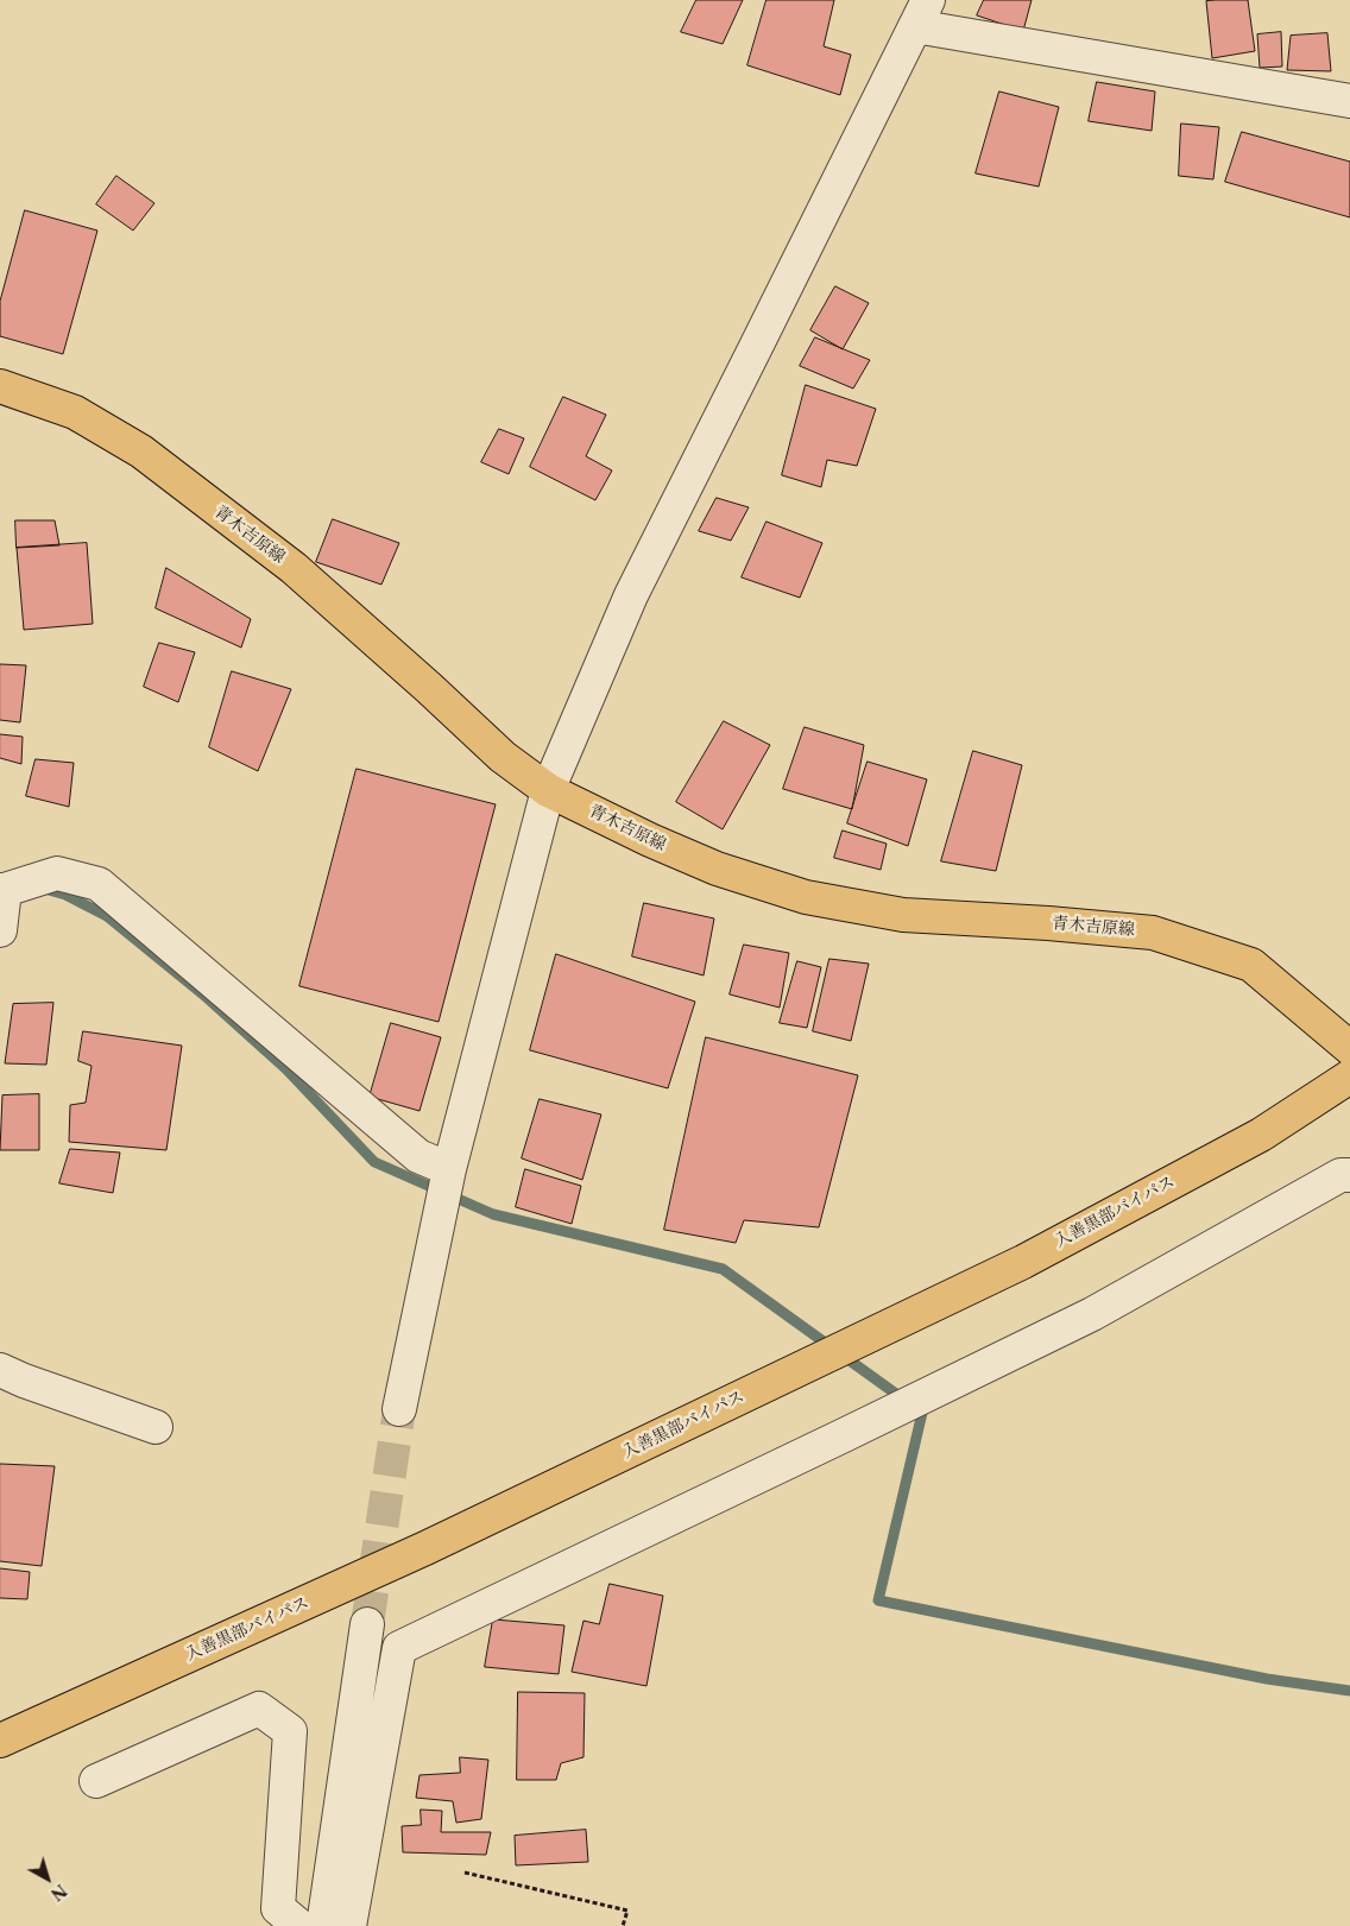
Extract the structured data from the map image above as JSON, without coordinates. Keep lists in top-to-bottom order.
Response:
{
  "streets": {
    "main road": ["青木吉原線", "入善黒部バイパス"]
  },
  "north": "bottom right"
}
